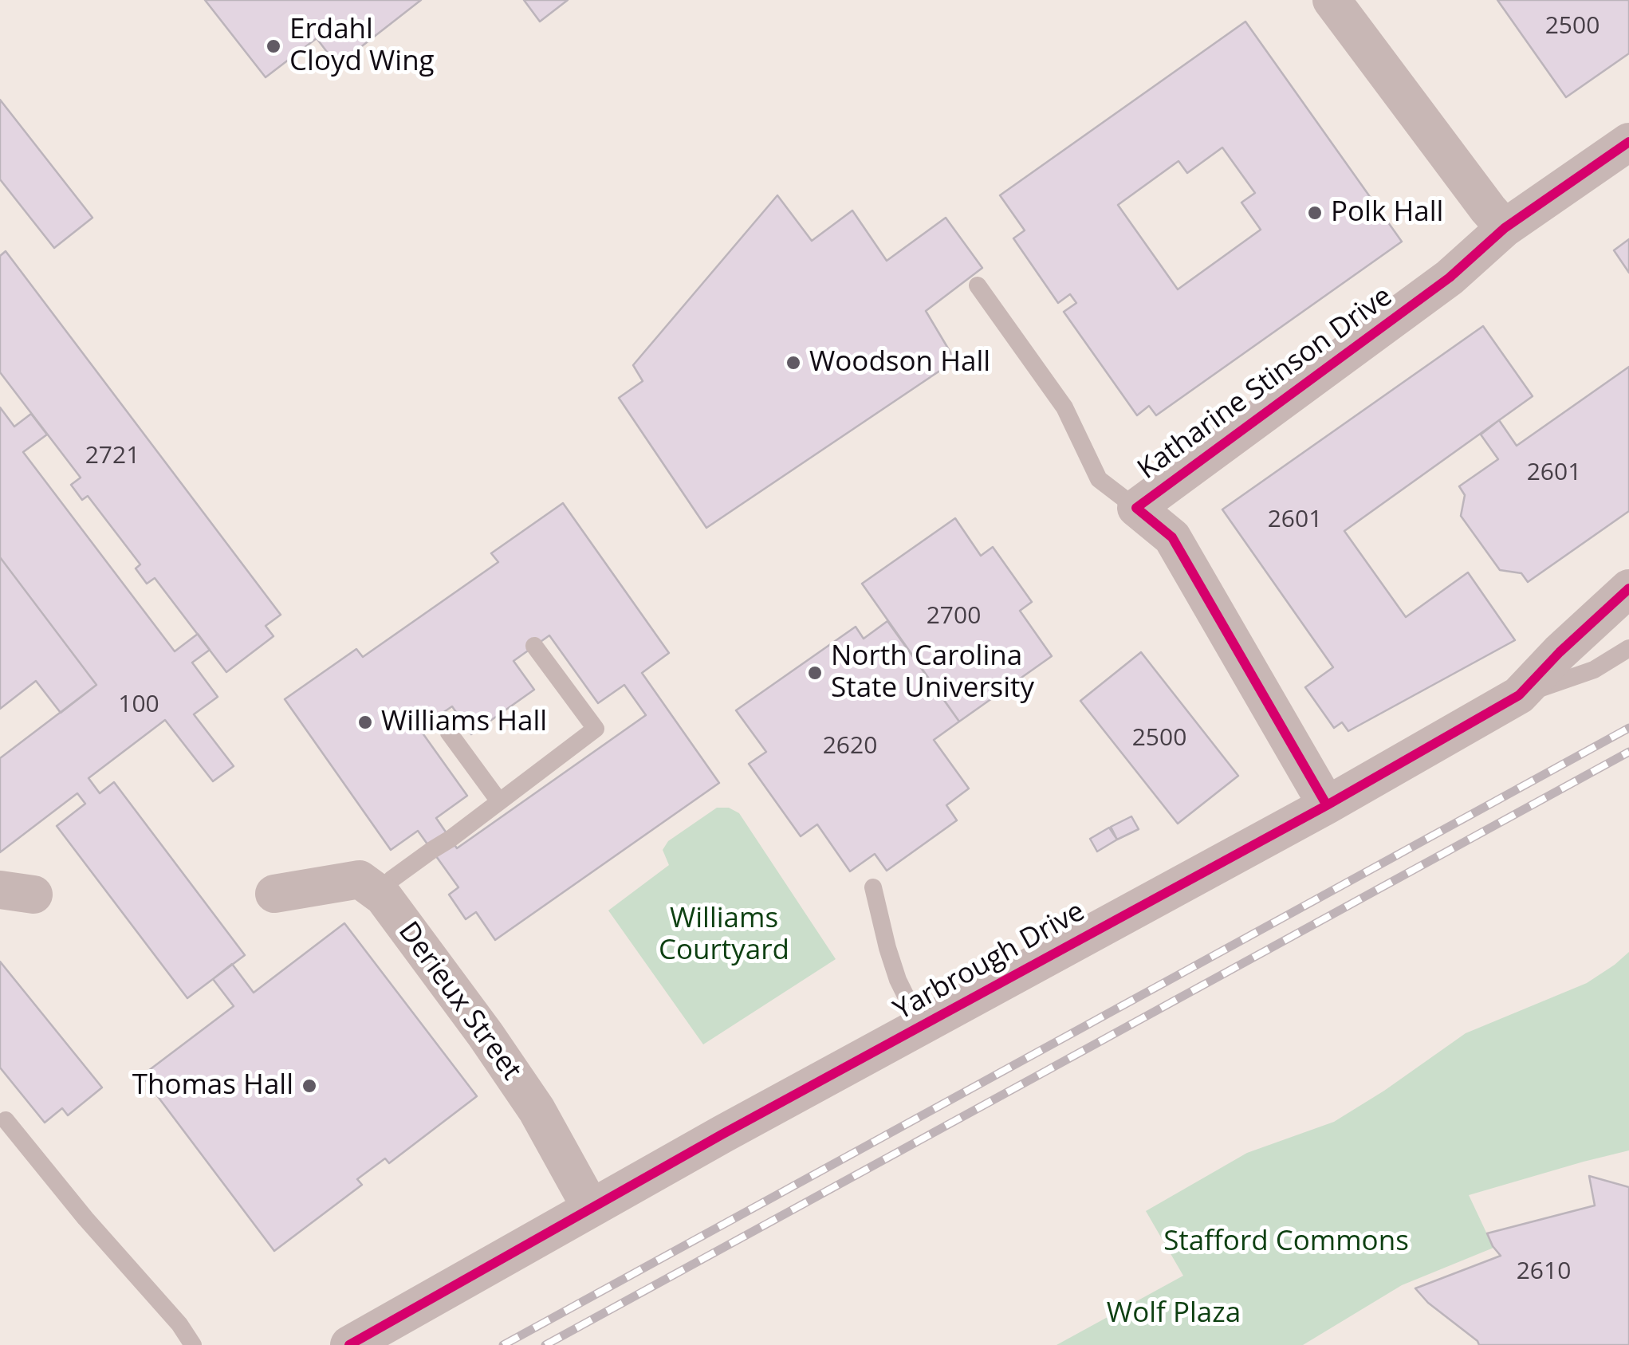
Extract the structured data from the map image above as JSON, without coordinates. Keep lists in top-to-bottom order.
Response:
{
  "streets": {
    "street": ["Katharine Stinson Drive", "Yarbrough Drive", "Derieux Street"]
  },
  "crossings": [
    ["Katharine Stinson Drive", "Yarbrough Drive"],
    ["Yarbrough Drive", "Derieux Street"]
  ],
  "parks": ["Williams Courtyard", "Stafford Commons", "Wolf Plaza"],
  "places": [
    "Erdahl Cloyd Wing",
    "Polk Hall",
    "Woodson Hall",
    "North Carolina State University",
    "Williams Hall",
    "Thomas Hall"
  ],
  "house_numbers": [
    "2500",
    "2721",
    "2601",
    "2601",
    "2700",
    "100",
    "2500",
    "2620",
    "2610"
  ]
}
